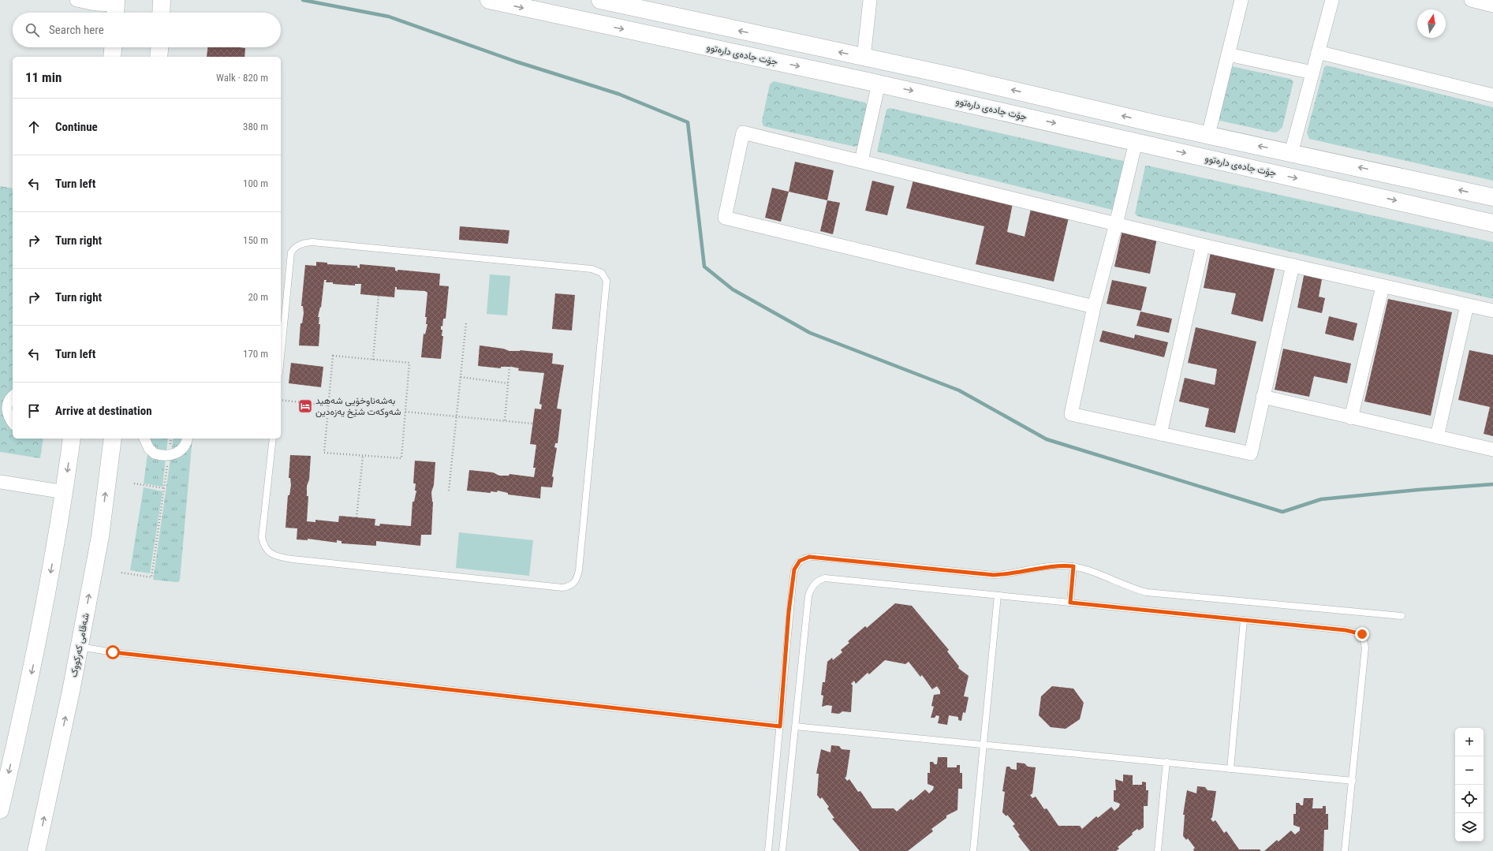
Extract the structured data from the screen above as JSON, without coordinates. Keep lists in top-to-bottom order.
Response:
{
  "streets": {
    "main road": ["جۆت جادەی دارەتوو", "شەقامی کەرکووک"]
  },
  "places": {
    "hotel": ["بەشەناوخۆیی شەهید شەوکەت شێخ یەزەدین"]
  },
  "north": "top",
  "page": {
    "search": "Search here",
    "heading": ["11 min", "Walk · 820 m"],
    "list": [
      ["Continue", "380 m"],
      ["Turn left", "100 m"],
      ["Turn right", "150 m"],
      ["Turn right", "20 m"],
      ["Turn left", "170 m"],
      "Arrive at destination"
    ],
    "map_buttons": ["+", "−"]
  }
}
